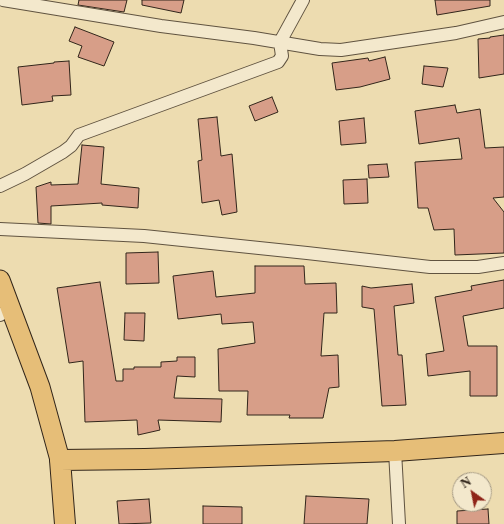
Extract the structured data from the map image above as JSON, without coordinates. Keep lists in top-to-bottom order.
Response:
{
  "north": "top left"
}
